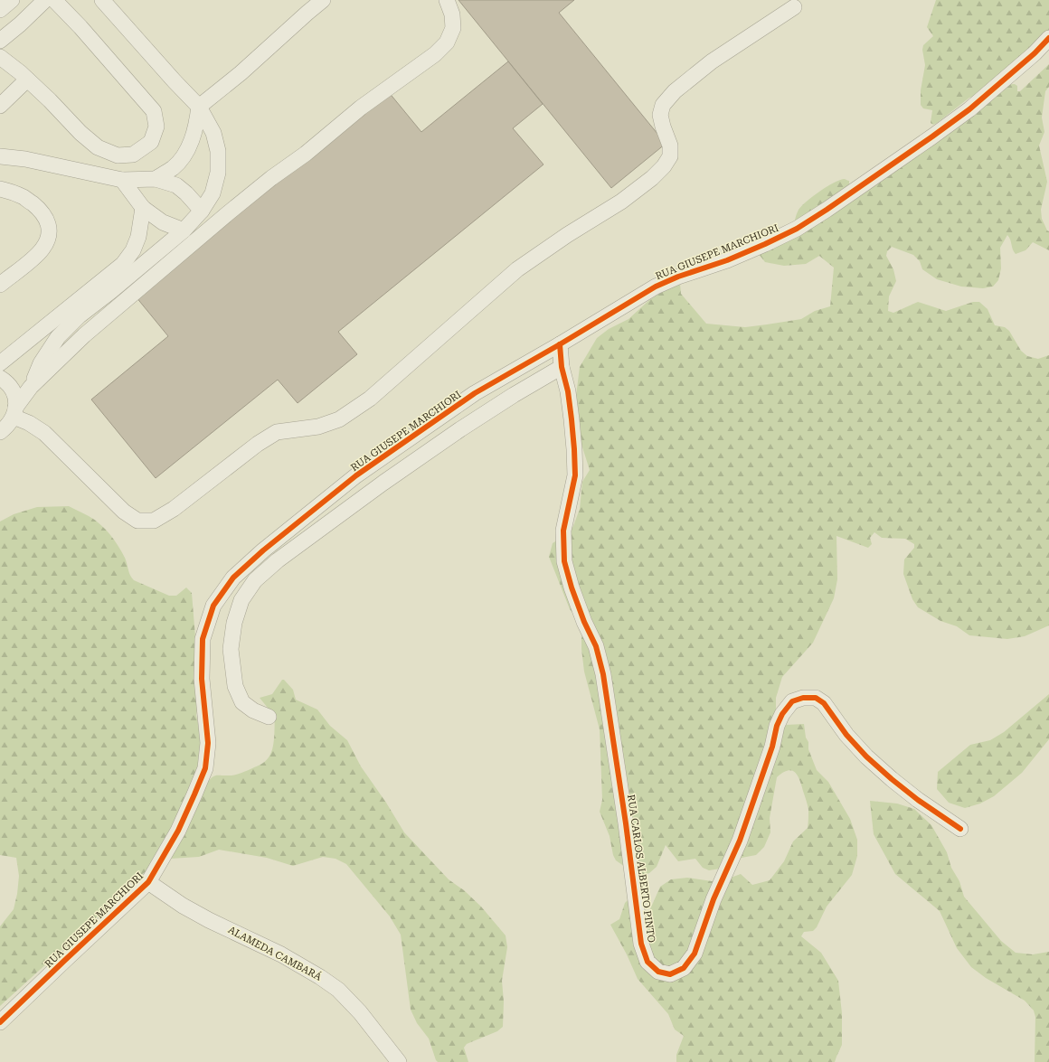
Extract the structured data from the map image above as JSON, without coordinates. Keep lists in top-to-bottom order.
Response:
{
  "streets": {
    "street": ["RUA GIUSEPE MARCHIORI", "RUA CARLOS ALBERTO PINTO", "ALAMEDA CAMBARÁ"]
  },
  "crossings": [
    ["RUA GIUSEPE MARCHIORI", "RUA CARLOS ALBERTO PINTO"],
    ["RUA GIUSEPE MARCHIORI", "ALAMEDA CAMBARÁ"]
  ]
}
